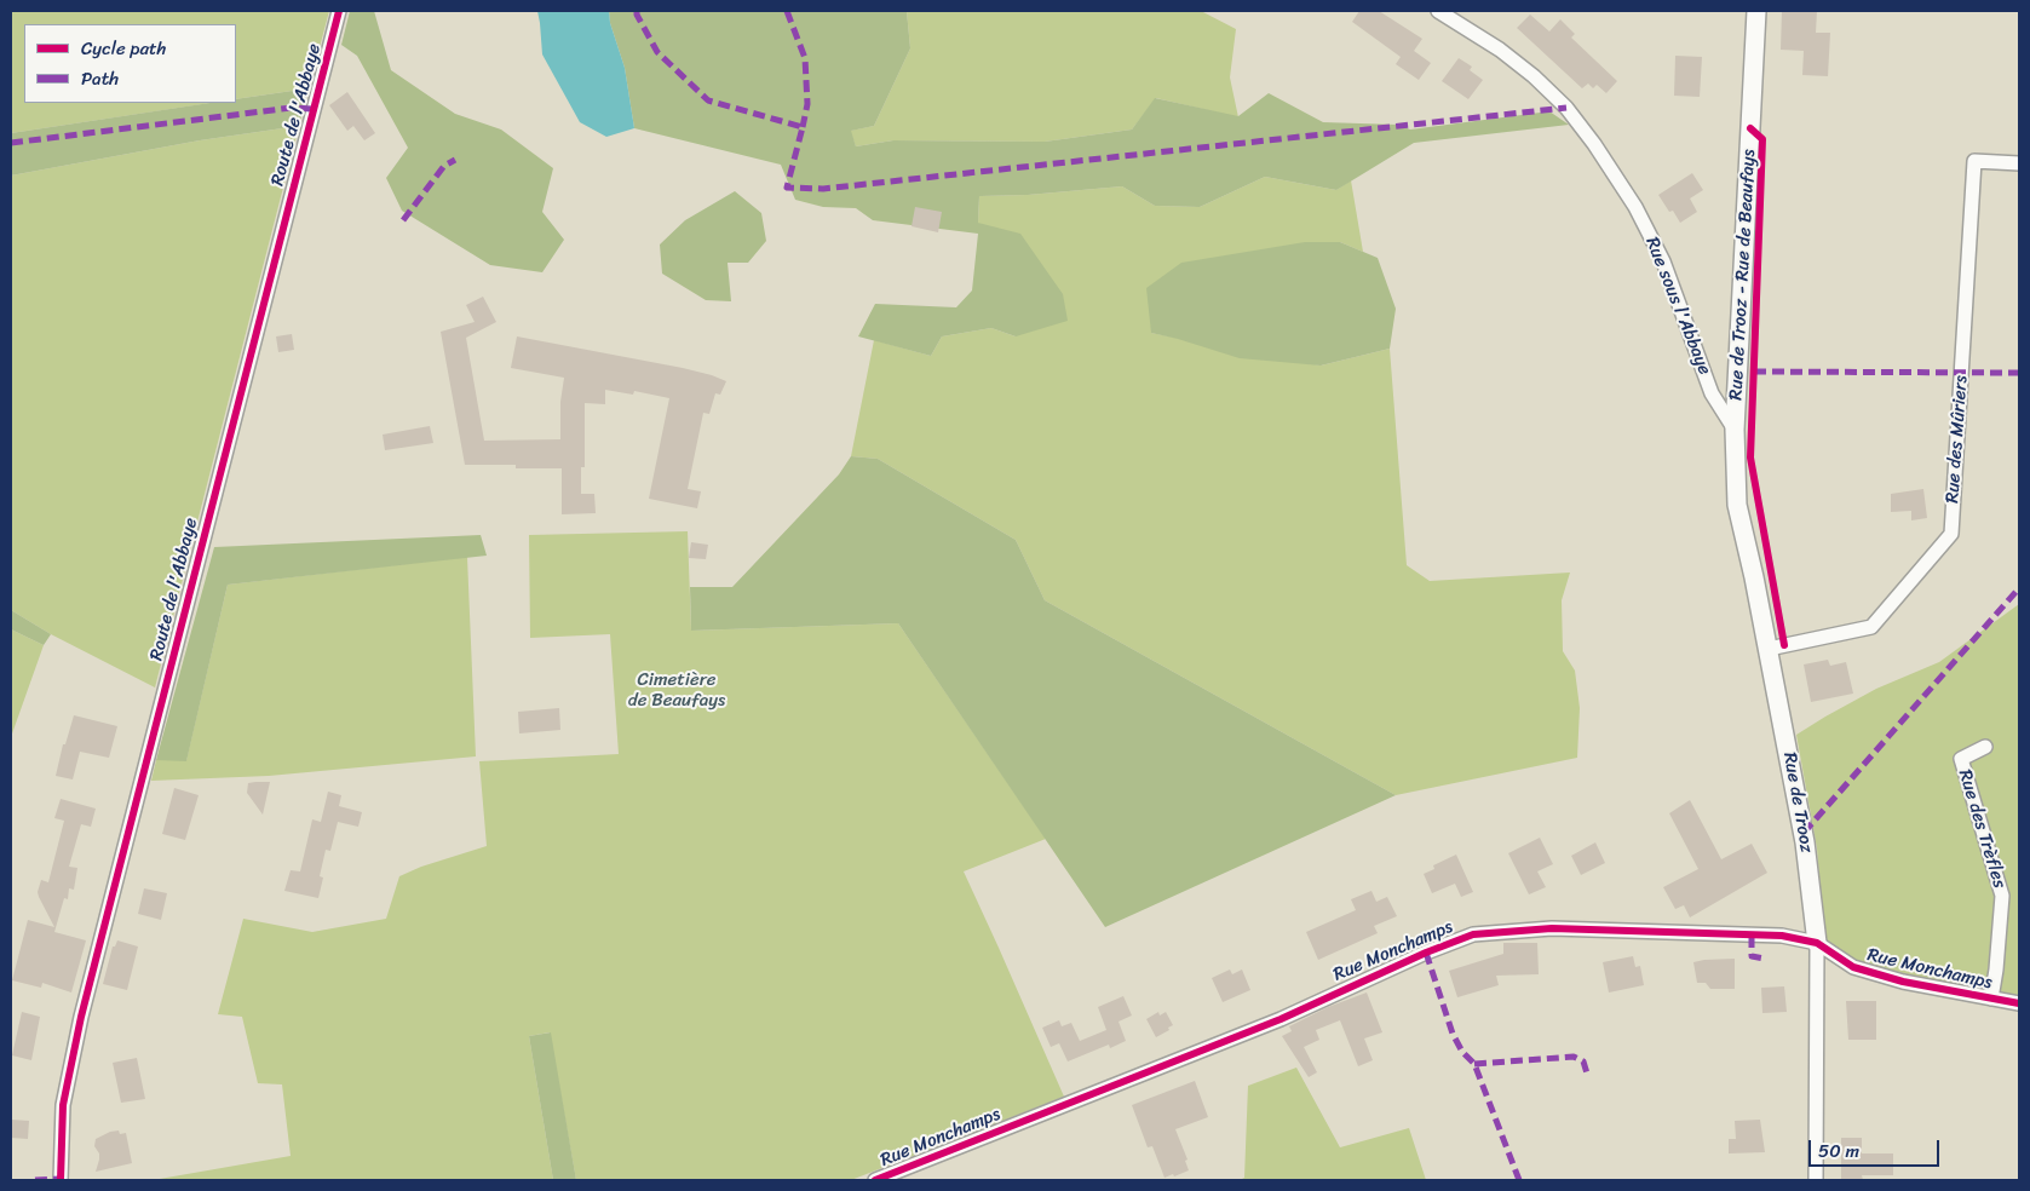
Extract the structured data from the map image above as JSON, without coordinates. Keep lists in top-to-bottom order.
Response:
{
  "streets": {
    "street": [
      "Route de l'Abbaye",
      "Rue de Trooz - Rue de Beaufays",
      "Rue sous l'Abbaye",
      "Rue des Mûriers",
      "Rue de Trooz",
      "Rue des Trèfles",
      "Rue Monchamps"
    ]
  },
  "crossings": [
    ["Rue de Trooz - Rue de Beaufays", "Rue sous l'Abbaye"],
    ["Rue de Trooz - Rue de Beaufays", "Rue de Trooz"],
    ["Rue sous l'Abbaye", "Rue de Trooz"],
    ["Rue des Mûriers", "Rue de Trooz"],
    ["Rue de Trooz", "Rue Monchamps"],
    ["Rue des Trèfles", "Rue Monchamps"]
  ],
  "parks": ["Cimetière de Beaufays"],
  "legend": ["Cycle path", "Path"],
  "scale_bar": "50 m"
}
